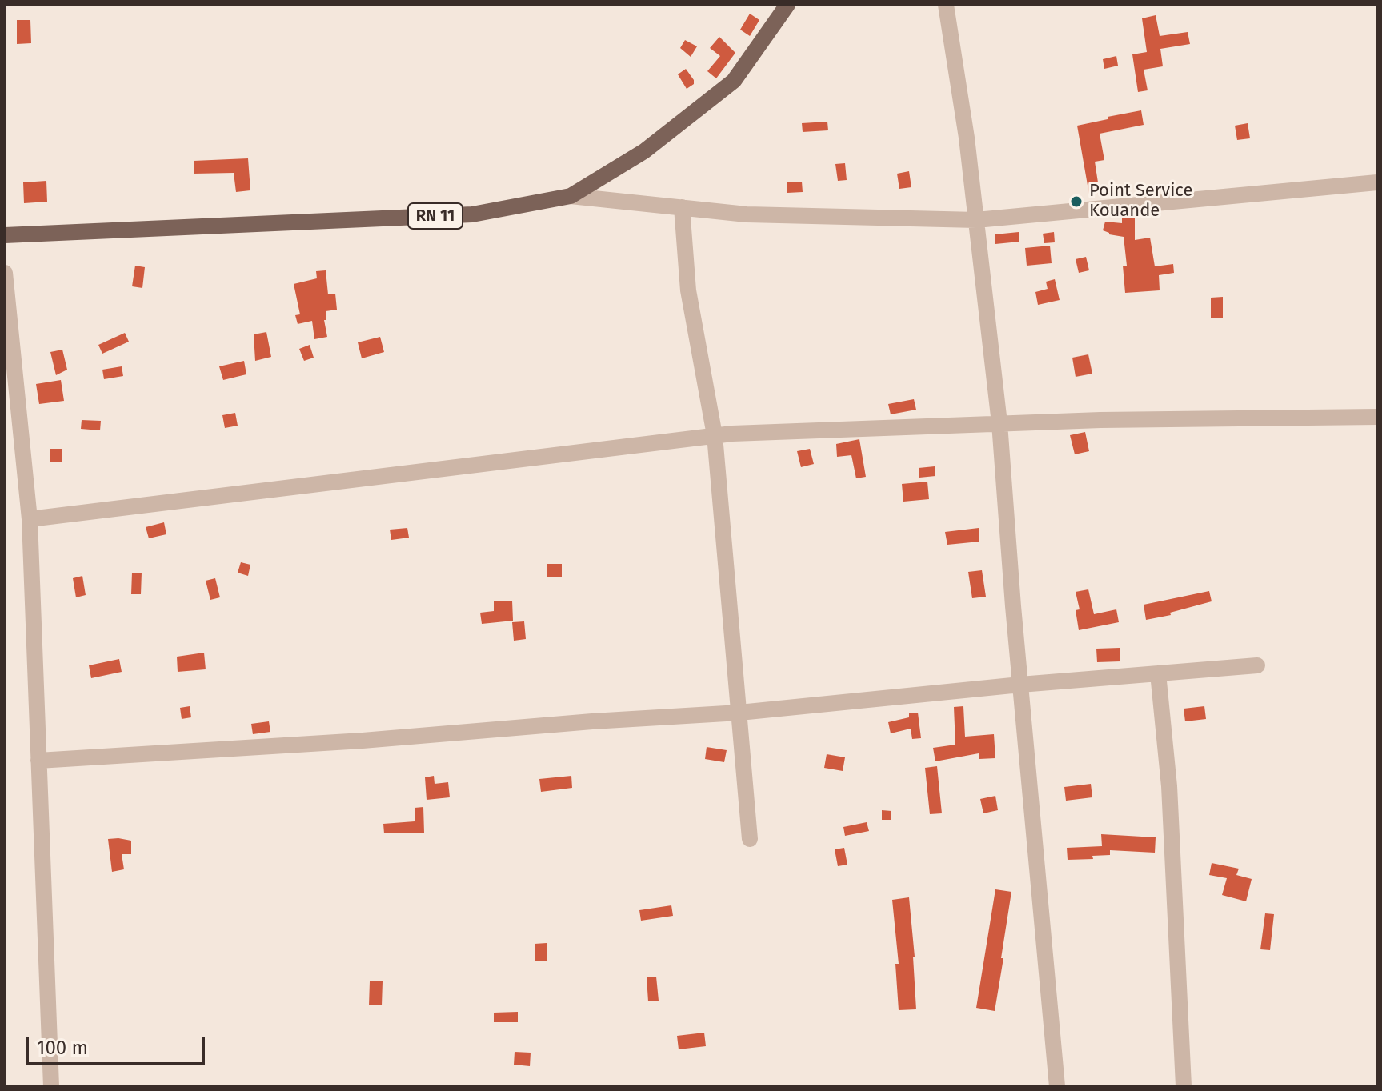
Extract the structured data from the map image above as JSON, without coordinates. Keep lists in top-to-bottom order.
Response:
{
  "streets": {
    "main road": ["RN 11"]
  },
  "places": ["Point Service Kouande"],
  "scale_bar": "100 m"
}
